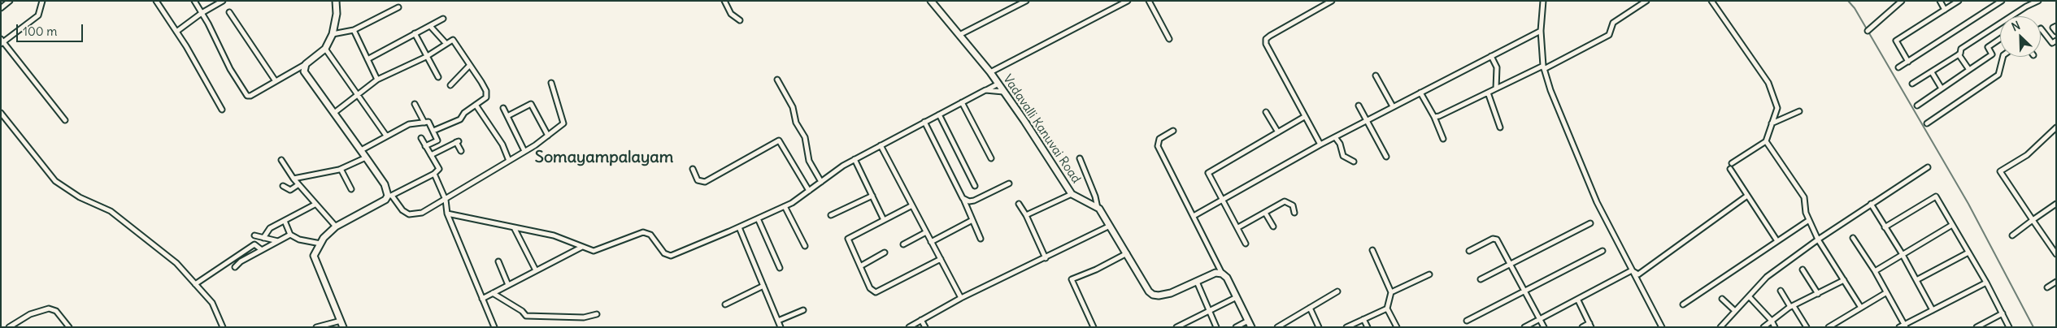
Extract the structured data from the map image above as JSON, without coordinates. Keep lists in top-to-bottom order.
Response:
{
  "streets": {
    "street": ["Vadavalli Kanuvai Road"]
  },
  "districts": ["Somayampalayam"],
  "scale_bar": "100 m",
  "north": "top left"
}
